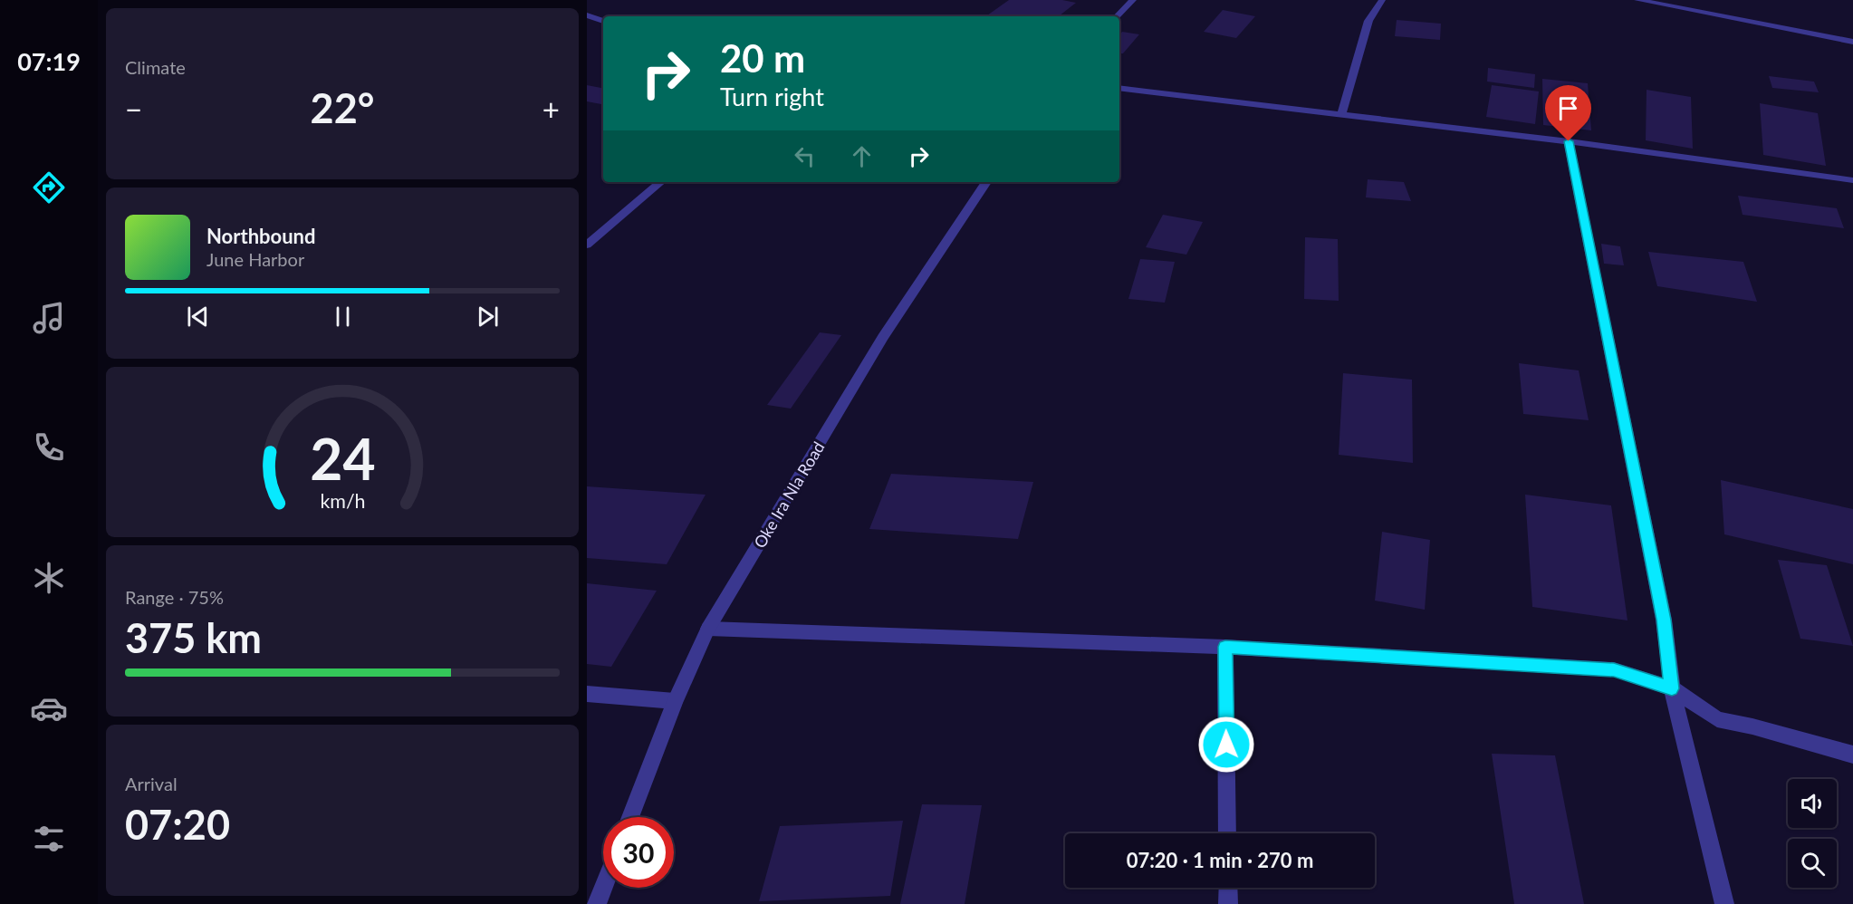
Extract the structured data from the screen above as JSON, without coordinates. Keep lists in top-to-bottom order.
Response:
{
  "streets": {
    "street": ["Oke Ira Nla Road"]
  },
  "page": {
    "tabs": "07:19",
    "tile": [
      "Climate",
      ["Range · 75%", "375 km"],
      ["Arrival", "07:20"]
    ],
    "turn": ["20 m", "Turn right"],
    "heat": ["−", "22°", "+"],
    "song": ["Northbound", "June Harbor"],
    "limit": "30",
    "trip": "07:20 · 1 min · 270 m",
    "gauge": ["24", "km/h"]
  }
}
